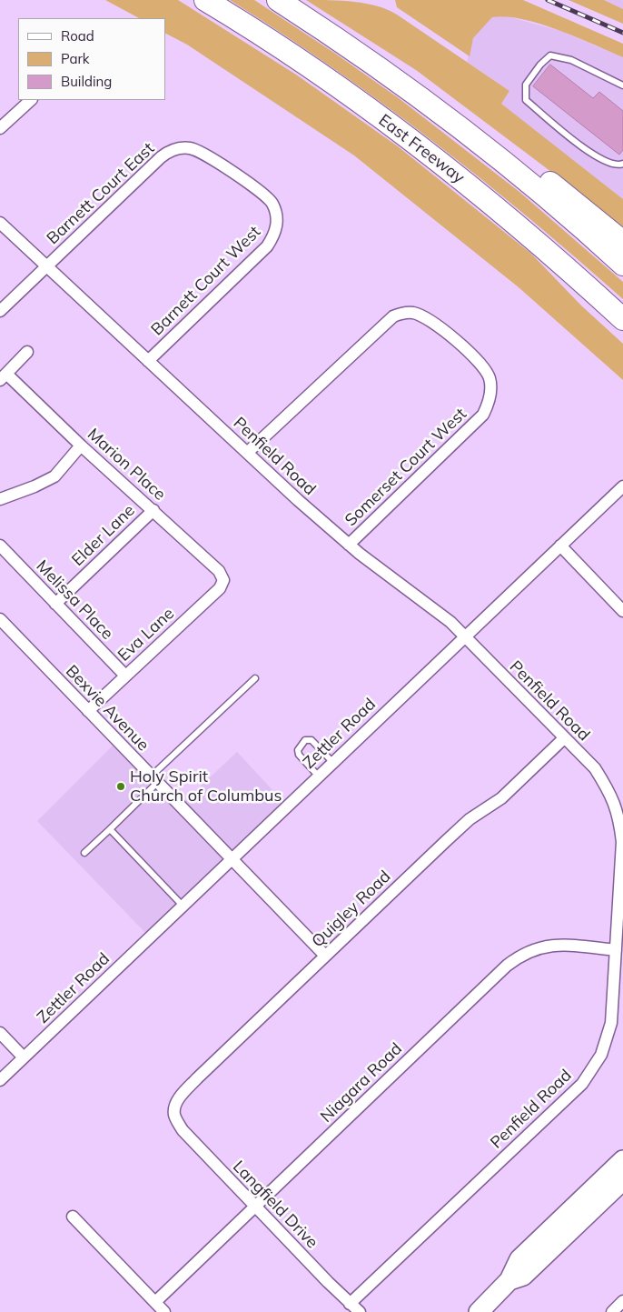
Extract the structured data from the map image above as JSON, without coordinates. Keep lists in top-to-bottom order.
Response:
{
  "streets": {
    "highway": ["East Freeway"],
    "street": [
      "Barnett Court East",
      "Barnett Court West",
      "Penfield Road",
      "Marion Place",
      "Somerset Court West",
      "Elder Lane",
      "Melissa Place",
      "Eva Lane",
      "Bexvie Avenue",
      "Zettler Road",
      "Quigley Road",
      "Niagara Road",
      "Langfield Drive"
    ]
  },
  "crossings": [
    ["Barnett Court East", "Barnett Court West"],
    ["Barnett Court East", "Penfield Road"],
    ["Barnett Court West", "Penfield Road"],
    ["Penfield Road", "Somerset Court West"],
    ["Penfield Road", "Zettler Road"],
    ["Penfield Road", "Quigley Road"],
    ["Penfield Road", "Niagara Road"],
    ["Penfield Road", "Langfield Drive"],
    ["Marion Place", "Elder Lane"],
    ["Marion Place", "Eva Lane"],
    ["Elder Lane", "Melissa Place"],
    ["Melissa Place", "Eva Lane"],
    ["Eva Lane", "Bexvie Avenue"],
    ["Bexvie Avenue", "Zettler Road"],
    ["Bexvie Avenue", "Quigley Road"],
    ["Quigley Road", "Langfield Drive"],
    ["Niagara Road", "Langfield Drive"]
  ],
  "places": ["Holy Spirit Church of Columbus"],
  "legend": ["Road", "Park", "Building"]
}
